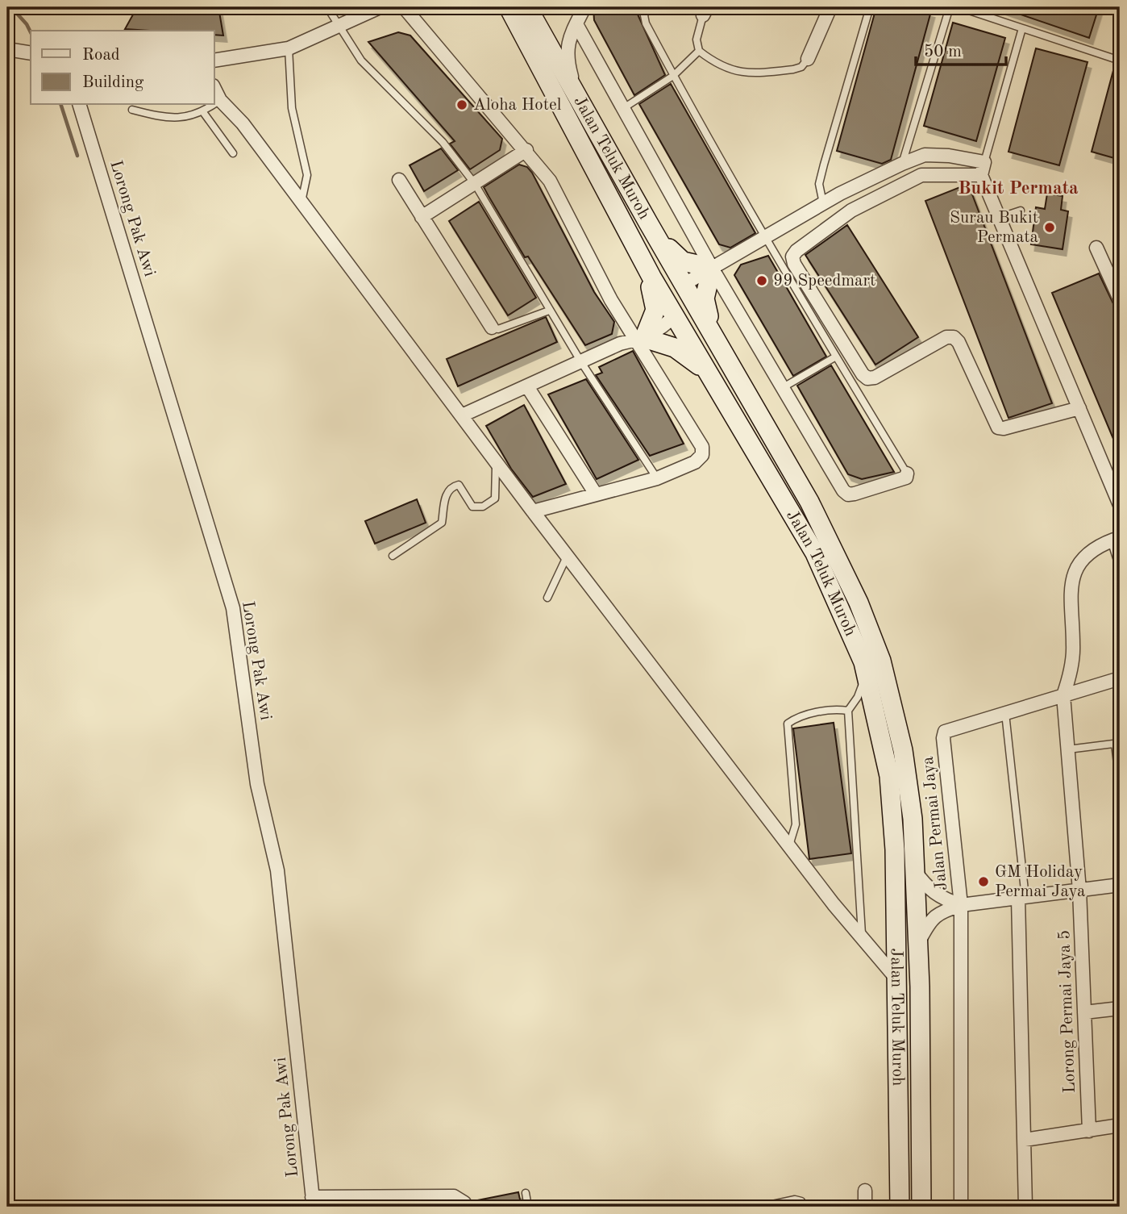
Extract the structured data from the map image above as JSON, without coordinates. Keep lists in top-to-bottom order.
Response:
{
  "streets": {
    "main road": ["Jalan Teluk Muroh"],
    "street": ["Lorong Pak Awi", "Jalan Permai Jaya", "Lorong Permai Jaya 5"]
  },
  "districts": ["Bukit Permata"],
  "places": [
    "Aloha Hotel",
    "Surau Bukit Permata",
    "99 Speedmart",
    "GM Holiday Permai Jaya"
  ],
  "legend": ["Road", "Building"],
  "scale_bar": "50 m"
}
